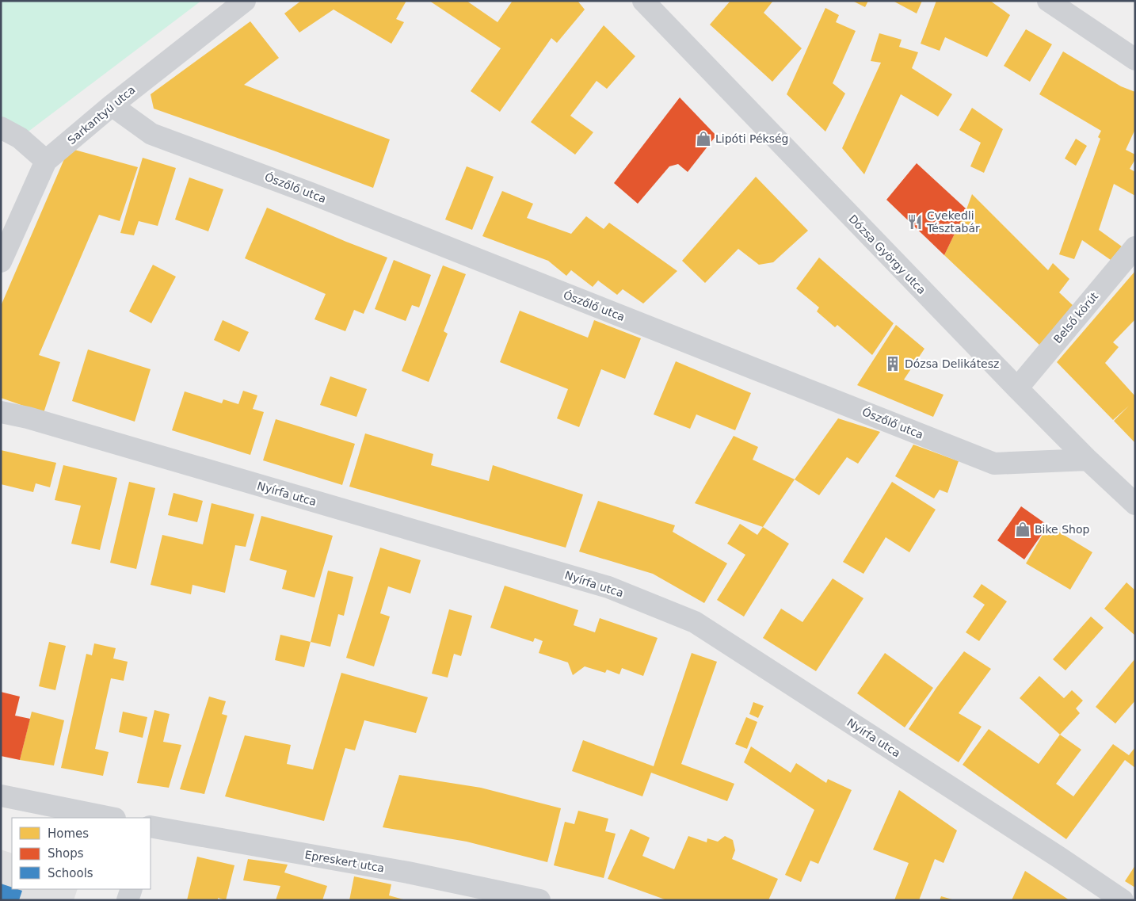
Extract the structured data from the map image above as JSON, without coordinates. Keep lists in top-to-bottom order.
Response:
{
  "streets": {
    "street": [
      "Sarkantyú utca",
      "Ószőlő utca",
      "Dózsa György utca",
      "Belső körút",
      "Nyírfa utca",
      "Epreskert utca"
    ]
  },
  "crossings": [
    ["Sarkantyú utca", "Ószőlő utca"],
    ["Ószőlő utca", "Dózsa György utca"],
    ["Dózsa György utca", "Belső körút"]
  ],
  "places": {
    "shop": ["Lipóti Pékség", "Bike Shop"],
    "restaurant": ["Cvekedli Tésztabár"],
    "building": ["Dózsa Delikátesz"]
  },
  "legend": ["Homes", "Shops", "Schools"]
}
